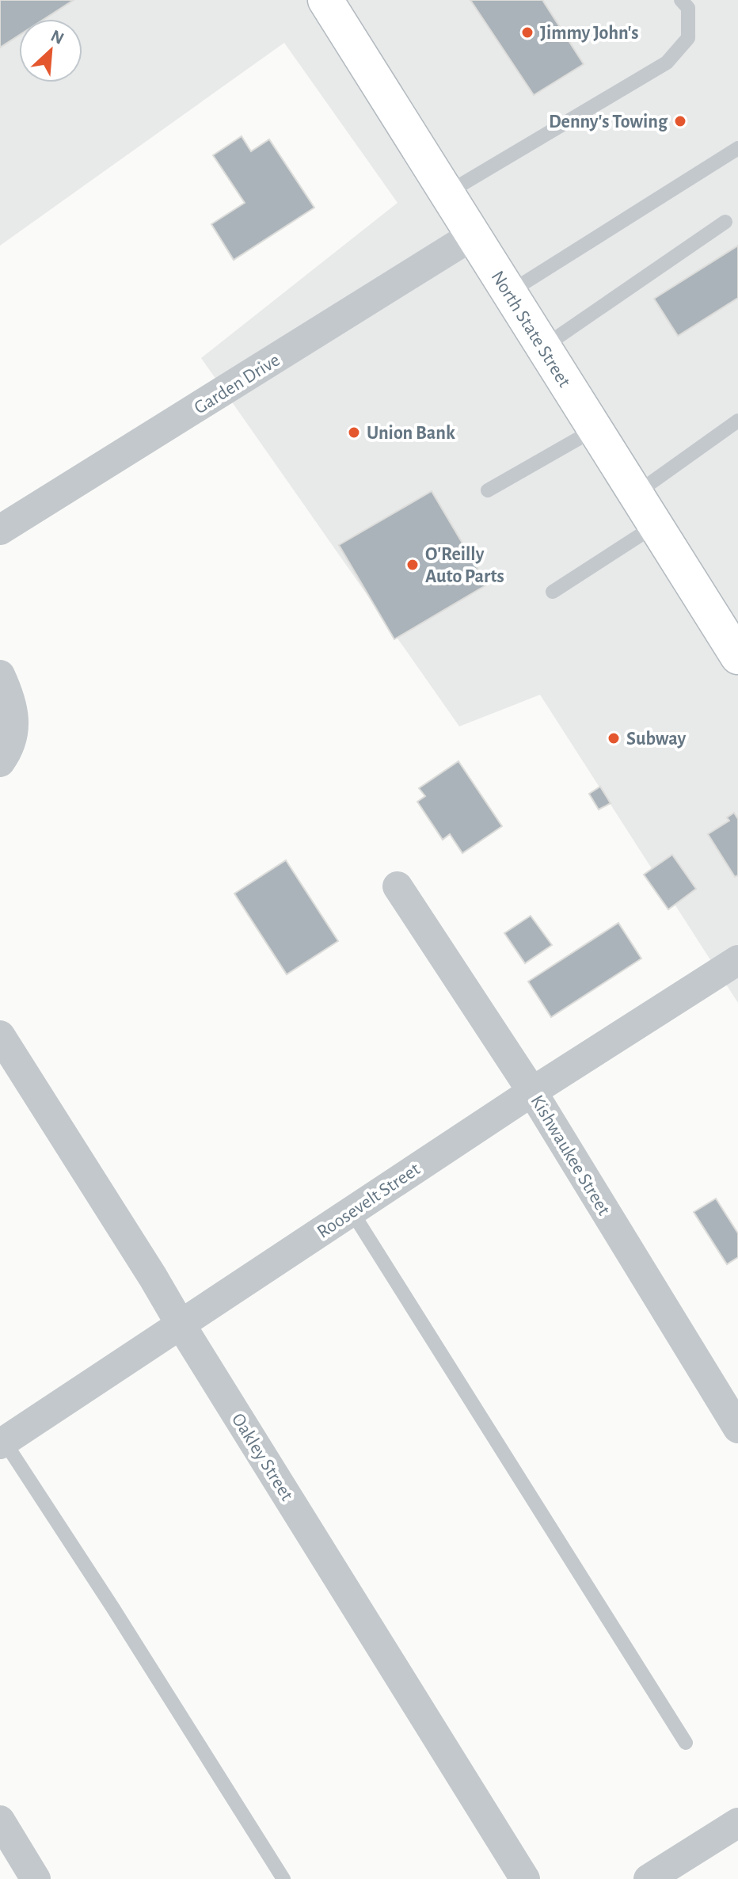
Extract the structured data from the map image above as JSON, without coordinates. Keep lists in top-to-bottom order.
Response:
{
  "streets": {
    "main road": ["North State Street"],
    "street": [
      "Garden Drive",
      "Kishwaukee Street",
      "Roosevelt Street",
      "Oakley Street"
    ]
  },
  "crossings": [
    ["North State Street", "Garden Drive"],
    ["Kishwaukee Street", "Roosevelt Street"],
    ["Roosevelt Street", "Oakley Street"]
  ],
  "places": [
    "Jimmy John's",
    "Denny's Towing",
    "Union Bank",
    "O'Reilly Auto Parts",
    "Subway"
  ],
  "north": "top right"
}
